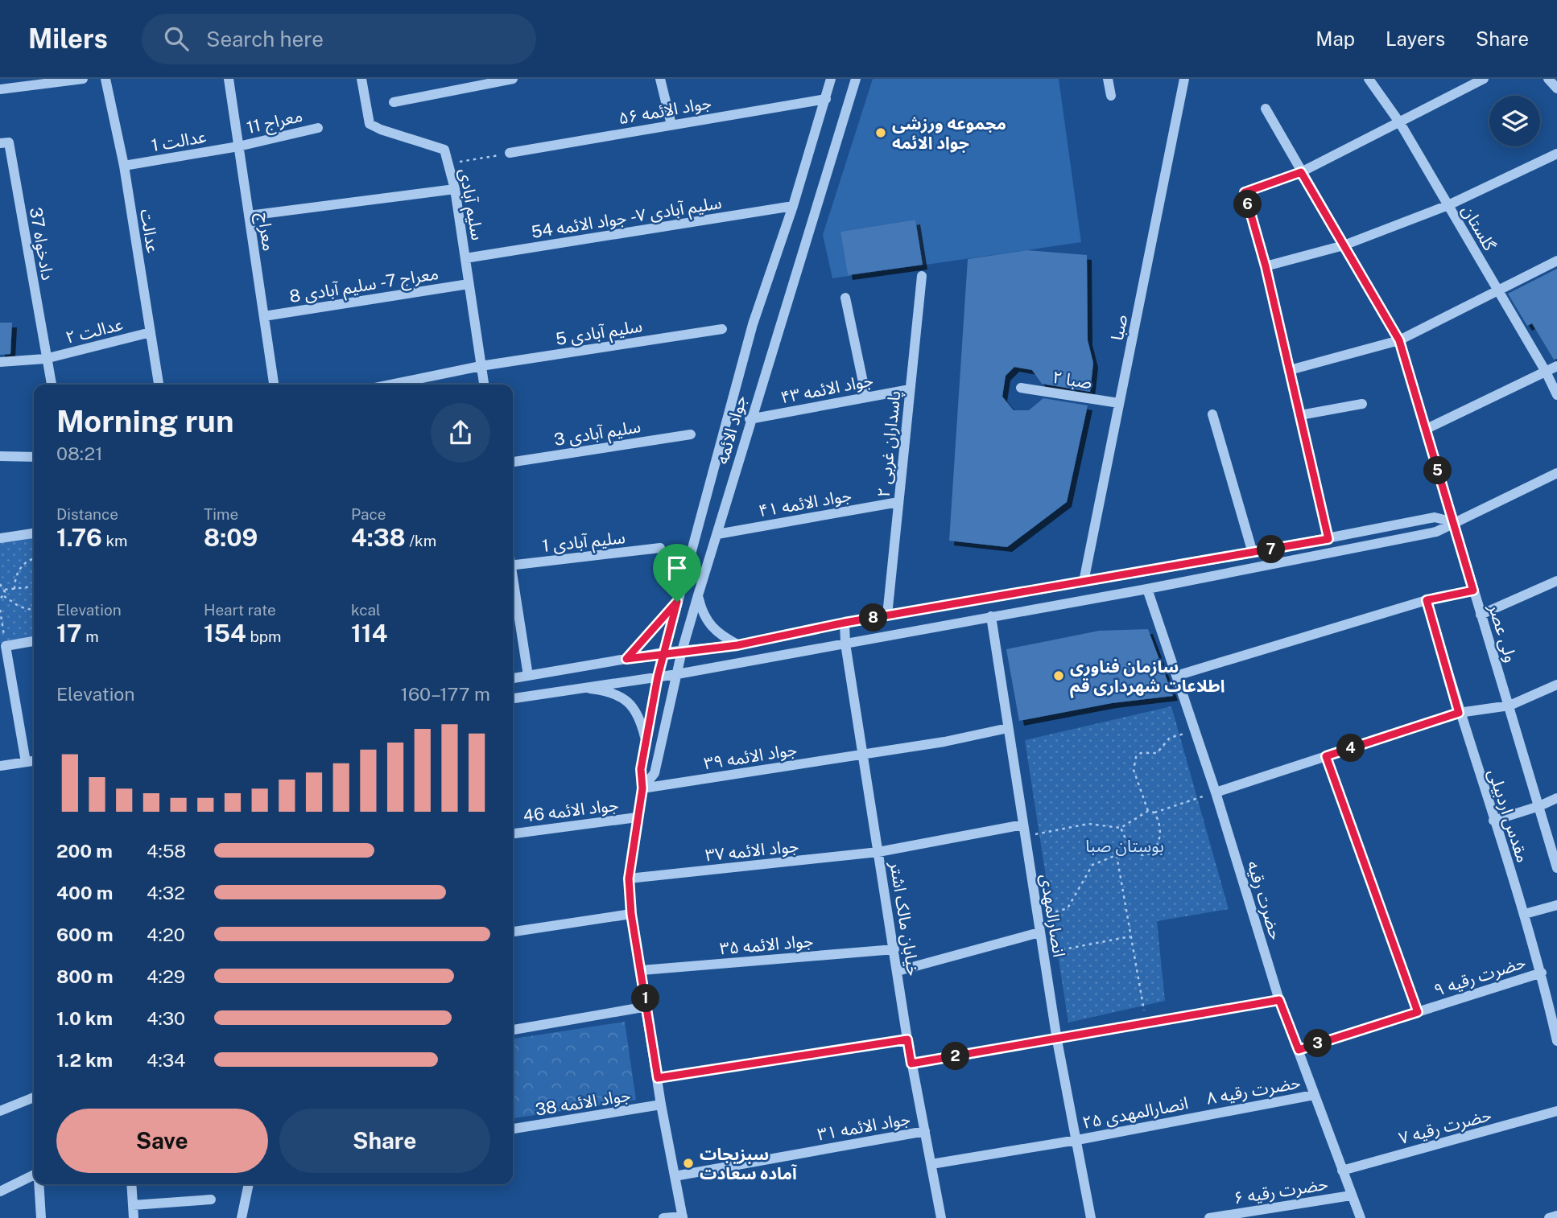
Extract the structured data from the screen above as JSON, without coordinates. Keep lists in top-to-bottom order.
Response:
{
  "streets": {
    "street": [
      "جواد الائمه ۵۶",
      "معراج 11",
      "عدالت 1",
      "سلیم آبادی",
      "سلیم آبادی ۷ - جواد الائمه 54",
      "گلستان",
      "عدالت",
      "معراج",
      "دادخواه 37",
      "معراج 7 - سلیم آبادی 8",
      "صبا",
      "عدالت ۲",
      "سلیم آبادی 5",
      "صبا ۲",
      "جواد الائمه ۴۳",
      "جواد الائمه",
      "سلیم آبادی 3",
      "پاسداران غربی ۲",
      "جواد الائمه ۴۱",
      "سلیم آبادی 1",
      "ولی عصر",
      "جواد الائمه ۳۹",
      "جواد الائمه 46",
      "مقدس اردبیلی",
      "جواد الائمه ۳۷",
      "حضرت رقیه",
      "انصارالمهدی",
      "خیابان مالک اشتر",
      "جواد الائمه ۳۵",
      "حضرت رقیه ۹",
      "حضرت رقیه ۸",
      "جواد الائمه 38",
      "انصارالمهدی ۲۵",
      "جواد الائمه ۳۱",
      "حضرت رقیه ۷",
      "حضرت رقیه ۶"
    ]
  },
  "crossings": [
    ["جواد الائمه ۵۶", "جواد الائمه"],
    ["معراج 11", "عدالت 1"],
    ["معراج 11", "معراج"],
    ["عدالت 1", "عدالت"],
    ["عدالت 1", "معراج"],
    ["سلیم آبادی", "سلیم آبادی ۷ - جواد الائمه 54"],
    ["سلیم آبادی", "معراج 7 - سلیم آبادی 8"],
    ["سلیم آبادی", "سلیم آبادی 5"],
    ["سلیم آبادی ۷ - جواد الائمه 54", "جواد الائمه"],
    ["عدالت", "عدالت ۲"],
    ["معراج", "معراج 7 - سلیم آبادی 8"],
    ["دادخواه 37", "عدالت ۲"],
    ["صبا", "صبا ۲"],
    ["جواد الائمه ۴۳", "جواد الائمه"],
    ["جواد الائمه ۴۳", "پاسداران غربی ۲"],
    ["جواد الائمه", "جواد الائمه ۴۱"],
    ["جواد الائمه", "جواد الائمه ۳۹"],
    ["جواد الائمه", "جواد الائمه 46"],
    ["جواد الائمه", "جواد الائمه ۳۷"],
    ["جواد الائمه", "جواد الائمه ۳۵"],
    ["جواد الائمه", "جواد الائمه 38"],
    ["جواد الائمه", "جواد الائمه ۳۱"],
    ["پاسداران غربی ۲", "جواد الائمه ۴۱"],
    ["جواد الائمه ۳۹", "انصارالمهدی"],
    ["جواد الائمه ۳۹", "خیابان مالک اشتر"],
    ["مقدس اردبیلی", "حضرت رقیه ۹"],
    ["جواد الائمه ۳۷", "انصارالمهدی"],
    ["جواد الائمه ۳۷", "خیابان مالک اشتر"],
    ["حضرت رقیه", "حضرت رقیه ۹"],
    ["حضرت رقیه", "حضرت رقیه ۸"],
    ["حضرت رقیه", "حضرت رقیه ۷"],
    ["حضرت رقیه", "حضرت رقیه ۶"],
    ["انصارالمهدی", "انصارالمهدی ۲۵"],
    ["خیابان مالک اشتر", "جواد الائمه ۳۵"],
    ["خیابان مالک اشتر", "انصارالمهدی ۲۵"],
    ["خیابان مالک اشتر", "جواد الائمه ۳۱"],
    ["حضرت رقیه ۸", "انصارالمهدی ۲۵"]
  ],
  "parks": ["بوستان صبا"],
  "places": ["مجموعه ورزشی جواد الائمه", "سازمان فناوری اطلاعات شهرداری قم", "سبزیجات آماده سعادت"],
  "page": {
    "header": "Milers",
    "search": "Search here",
    "nav": ["Map", "Layers", "Share"],
    "pins": [
      "6",
      "5",
      "7",
      "8",
      "4",
      "1",
      "3",
      "2"
    ],
    "heading": ["Morning run", "08:21"],
    "stats": [
      ["Distance", "1.76 km"],
      ["Time", "8:09"],
      ["Pace", "4:38 /km"],
      ["Elevation", "17 m"],
      ["Heart rate", "154 bpm"],
      ["kcal", "114"]
    ],
    "chart": ["Elevation", "160–177 m"],
    "list": [
      {
        "name": "200 m",
        "note": "4:58"
      },
      {
        "name": "400 m",
        "note": "4:32"
      },
      {
        "name": "600 m",
        "note": "4:20"
      },
      {
        "name": "800 m",
        "note": "4:29"
      },
      {
        "name": "1.0 km",
        "note": "4:30"
      },
      {
        "name": "1.2 km",
        "note": "4:34"
      }
    ],
    "buttons": ["Save", "Share"]
  }
}
